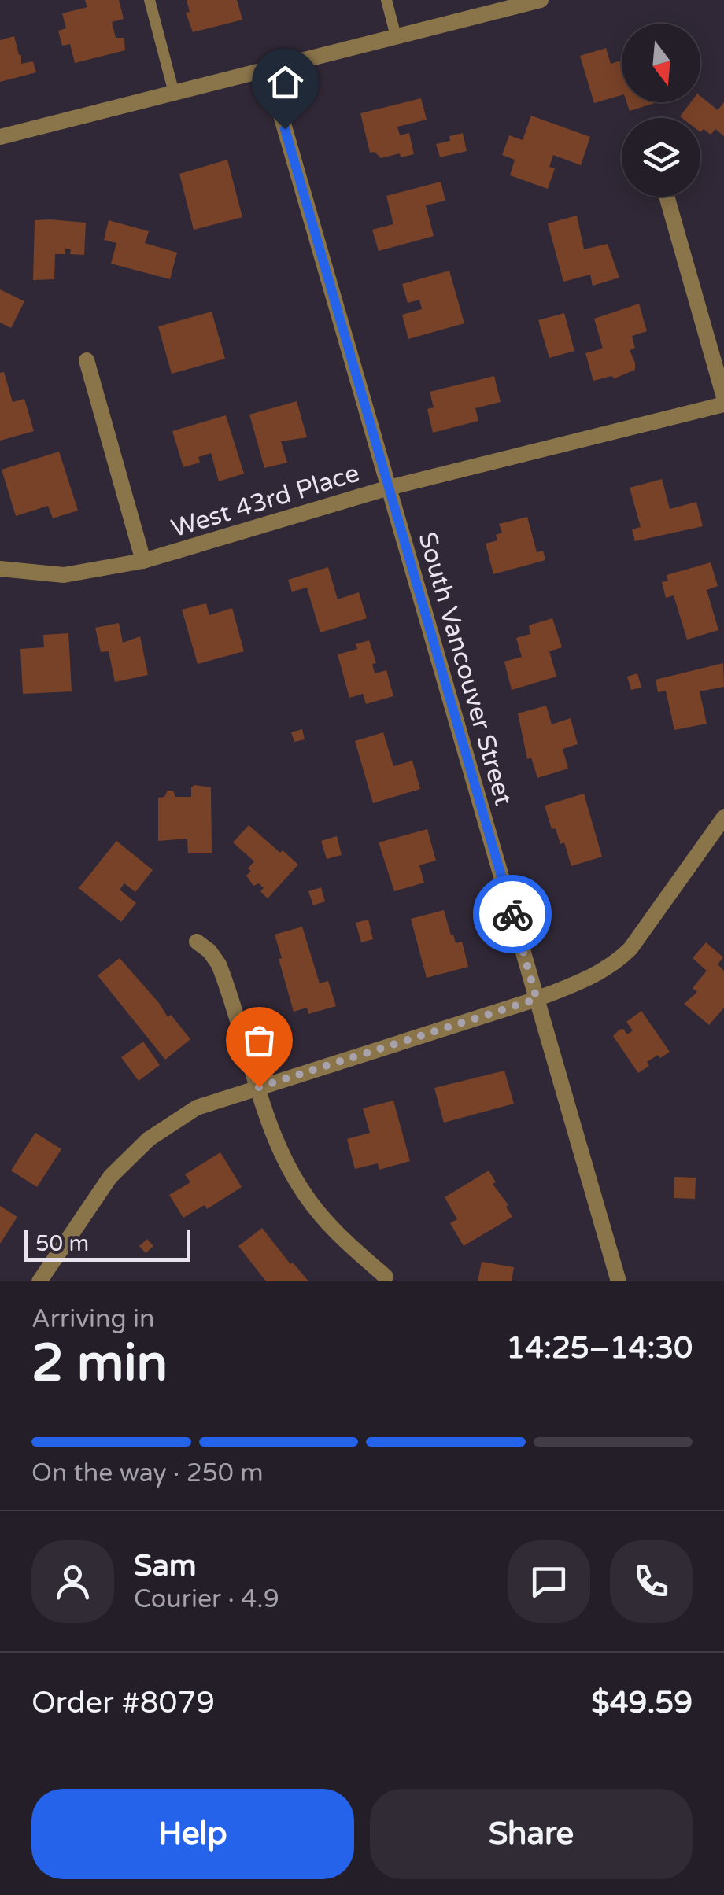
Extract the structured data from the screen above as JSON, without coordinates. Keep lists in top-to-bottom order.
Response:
{
  "streets": {
    "street": ["West 43rd Place", "South Vancouver Street"]
  },
  "crossings": [
    ["West 43rd Place", "South Vancouver Street"]
  ],
  "scale_bar": "50 m",
  "north": "bottom",
  "page": {
    "scale": "50 m",
    "heading": ["2 min", "Arriving in", "14:25–14:30"],
    "panel": [
      "Sam",
      "Courier · 4.9",
      "Order #8079",
      "$49.59"
    ],
    "bar": "On the way · 250 m",
    "buttons": ["Help", "Share"]
  }
}
